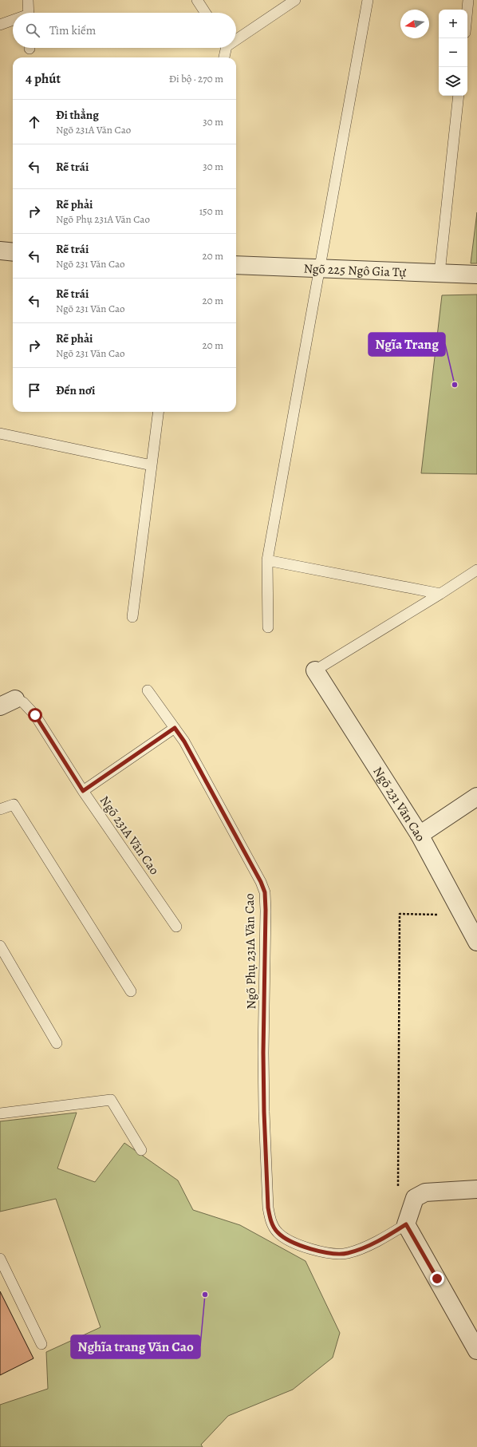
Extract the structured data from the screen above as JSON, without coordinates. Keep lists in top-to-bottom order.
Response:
{
  "streets": {
    "street": ["Ngõ 225 Ngô Gia Tự", "Ngõ 231 Văn Cao"],
    "lane": ["Ngõ 231A Văn Cao", "Ngõ Phụ 231A Văn Cao"]
  },
  "places": ["Ngĩa Trang", "Nghĩa trang Văn Cao"],
  "north": "left",
  "page": {
    "map_buttons": ["+", "−"],
    "search": "Tìm kiếm",
    "heading": ["4 phút", "Đi bộ · 270 m"],
    "list": [
      ["Đi thẳng", "Ngõ 231A Văn Cao", "30 m"],
      ["Rẽ trái", "30 m"],
      ["Rẽ phải", "Ngõ Phụ 231A Văn Cao", "150 m"],
      ["Rẽ trái", "Ngõ 231 Văn Cao", "20 m"],
      ["Rẽ trái", "Ngõ 231 Văn Cao", "20 m"],
      ["Rẽ phải", "Ngõ 231 Văn Cao", "20 m"],
      "Đến nơi"
    ]
  }
}
